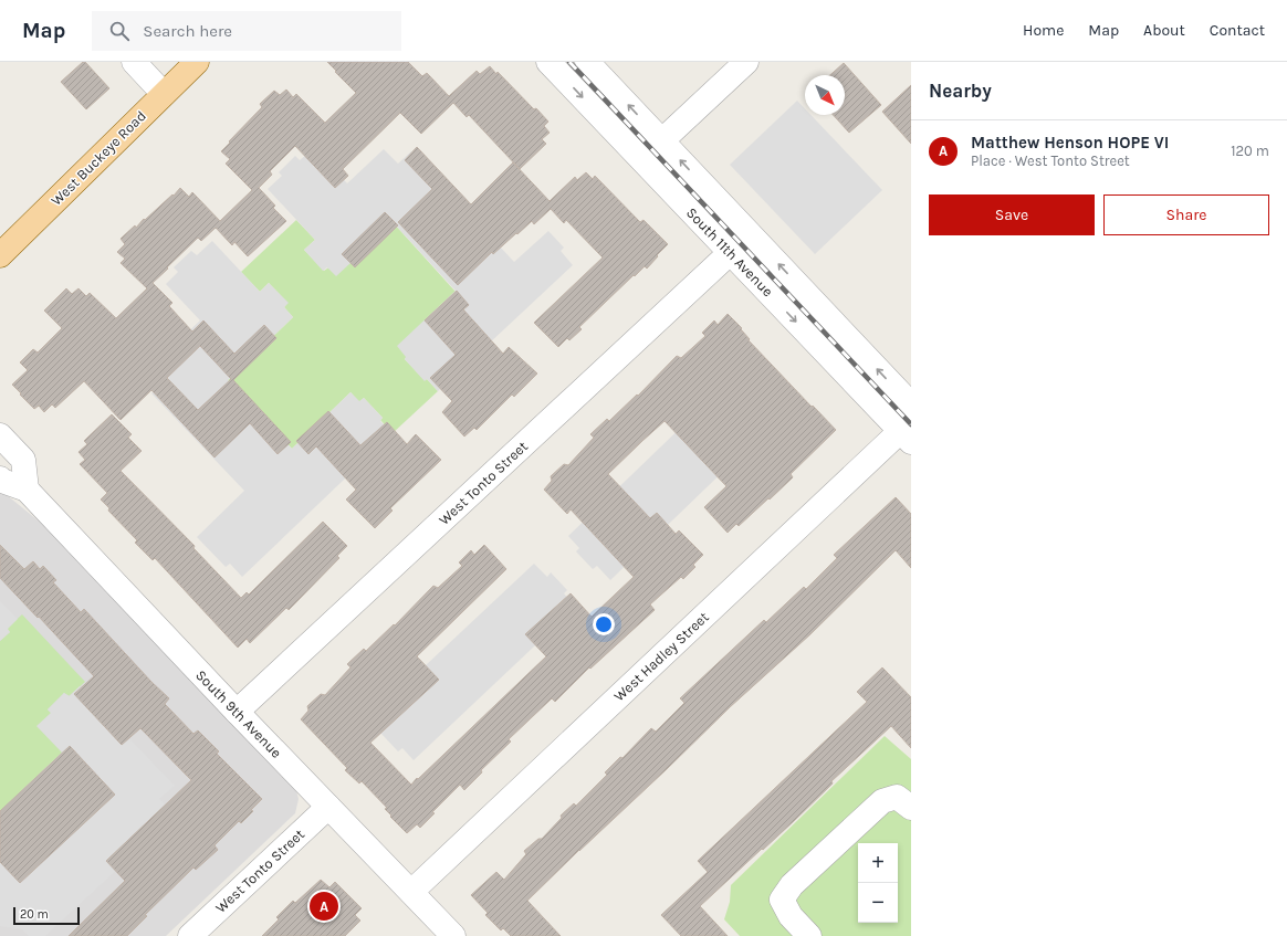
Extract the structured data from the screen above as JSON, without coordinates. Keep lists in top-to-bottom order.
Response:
{
  "streets": {
    "main road": ["West Buckeye Road"],
    "street": [
      "South 11th Avenue",
      "West Tonto Street",
      "West Hadley Street",
      "South 9th Avenue"
    ]
  },
  "crossings": [
    ["South 11th Avenue", "West Tonto Street"],
    ["South 11th Avenue", "West Hadley Street"],
    ["West Tonto Street", "South 9th Avenue"],
    ["West Hadley Street", "South 9th Avenue"]
  ],
  "scale_bar": "20 m",
  "north": "bottom right",
  "page": {
    "header": "Map",
    "search": "Search here",
    "nav": [
      "Home",
      "Map",
      "About",
      "Contact"
    ],
    "heading": "Nearby",
    "list": [
      {
        "mark": "A",
        "name": "Matthew Henson HOPE VI",
        "note": "Place · West Tonto Street",
        "value": "120 m"
      }
    ],
    "buttons": ["Save", "Share"],
    "map_buttons": ["+", "−"],
    "pins": "A",
    "scale": "20 m"
  }
}
